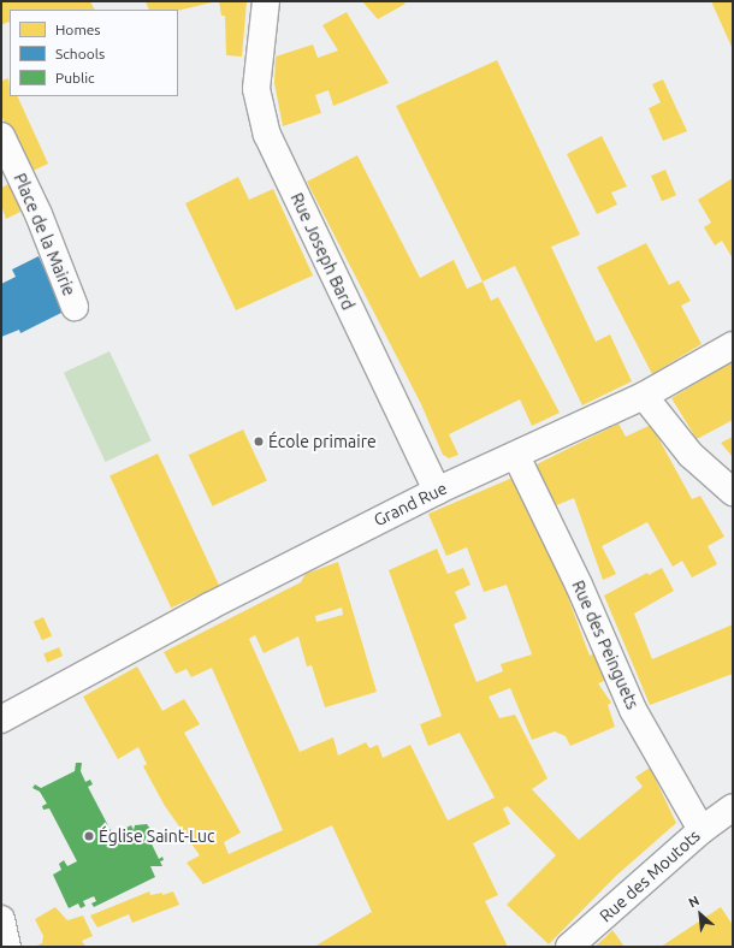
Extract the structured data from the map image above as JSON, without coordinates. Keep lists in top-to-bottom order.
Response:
{
  "streets": {
    "street": [
      "Place de la Mairie",
      "Rue Joseph Bard",
      "Grand Rue",
      "Rue des Peinguets",
      "Rue des Moutots"
    ]
  },
  "crossings": [
    ["Rue Joseph Bard", "Grand Rue"],
    ["Grand Rue", "Rue des Peinguets"],
    ["Rue des Peinguets", "Rue des Moutots"]
  ],
  "places": ["École primaire", "Église Saint-Luc"],
  "legend": ["Homes", "Schools", "Public"],
  "north": "top left"
}
